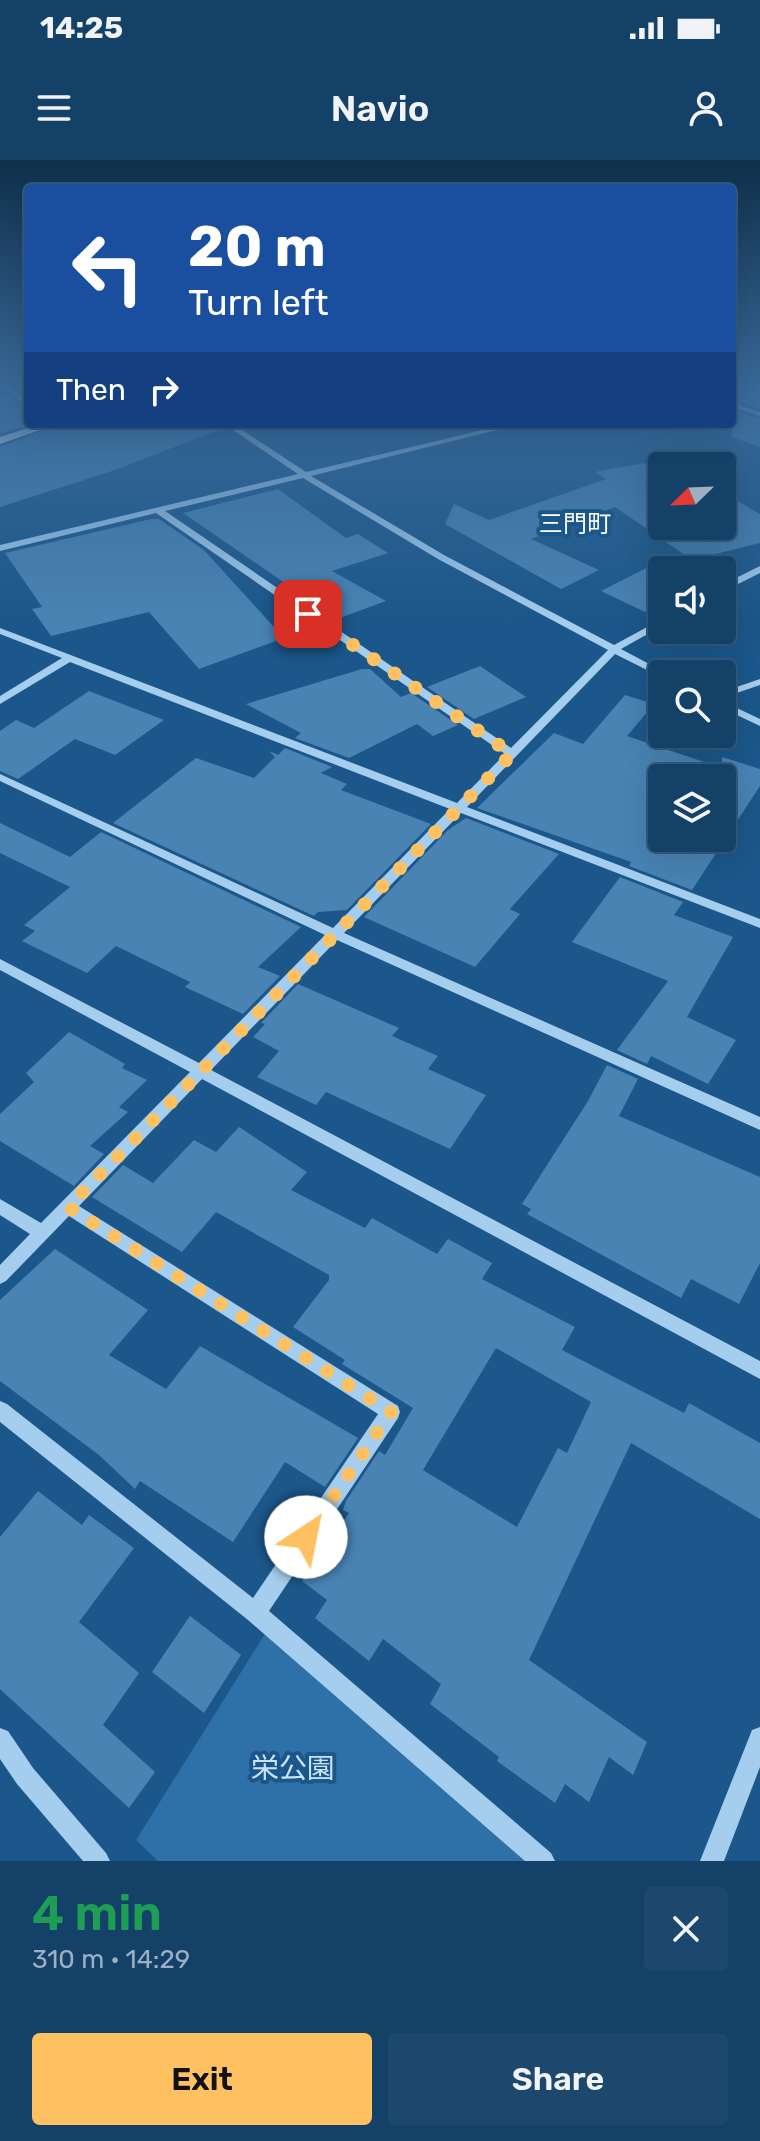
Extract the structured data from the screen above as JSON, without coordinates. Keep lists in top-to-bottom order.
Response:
{
  "districts": ["三門町"],
  "parks": ["栄公園"],
  "north": "bottom left",
  "page": {
    "status": "14:25",
    "header": "Navio",
    "turn": ["20 m", "Turn left"],
    "then": "Then",
    "heading": ["4 min", "310 m · 14:29"],
    "buttons": ["Exit", "Share"]
  }
}
